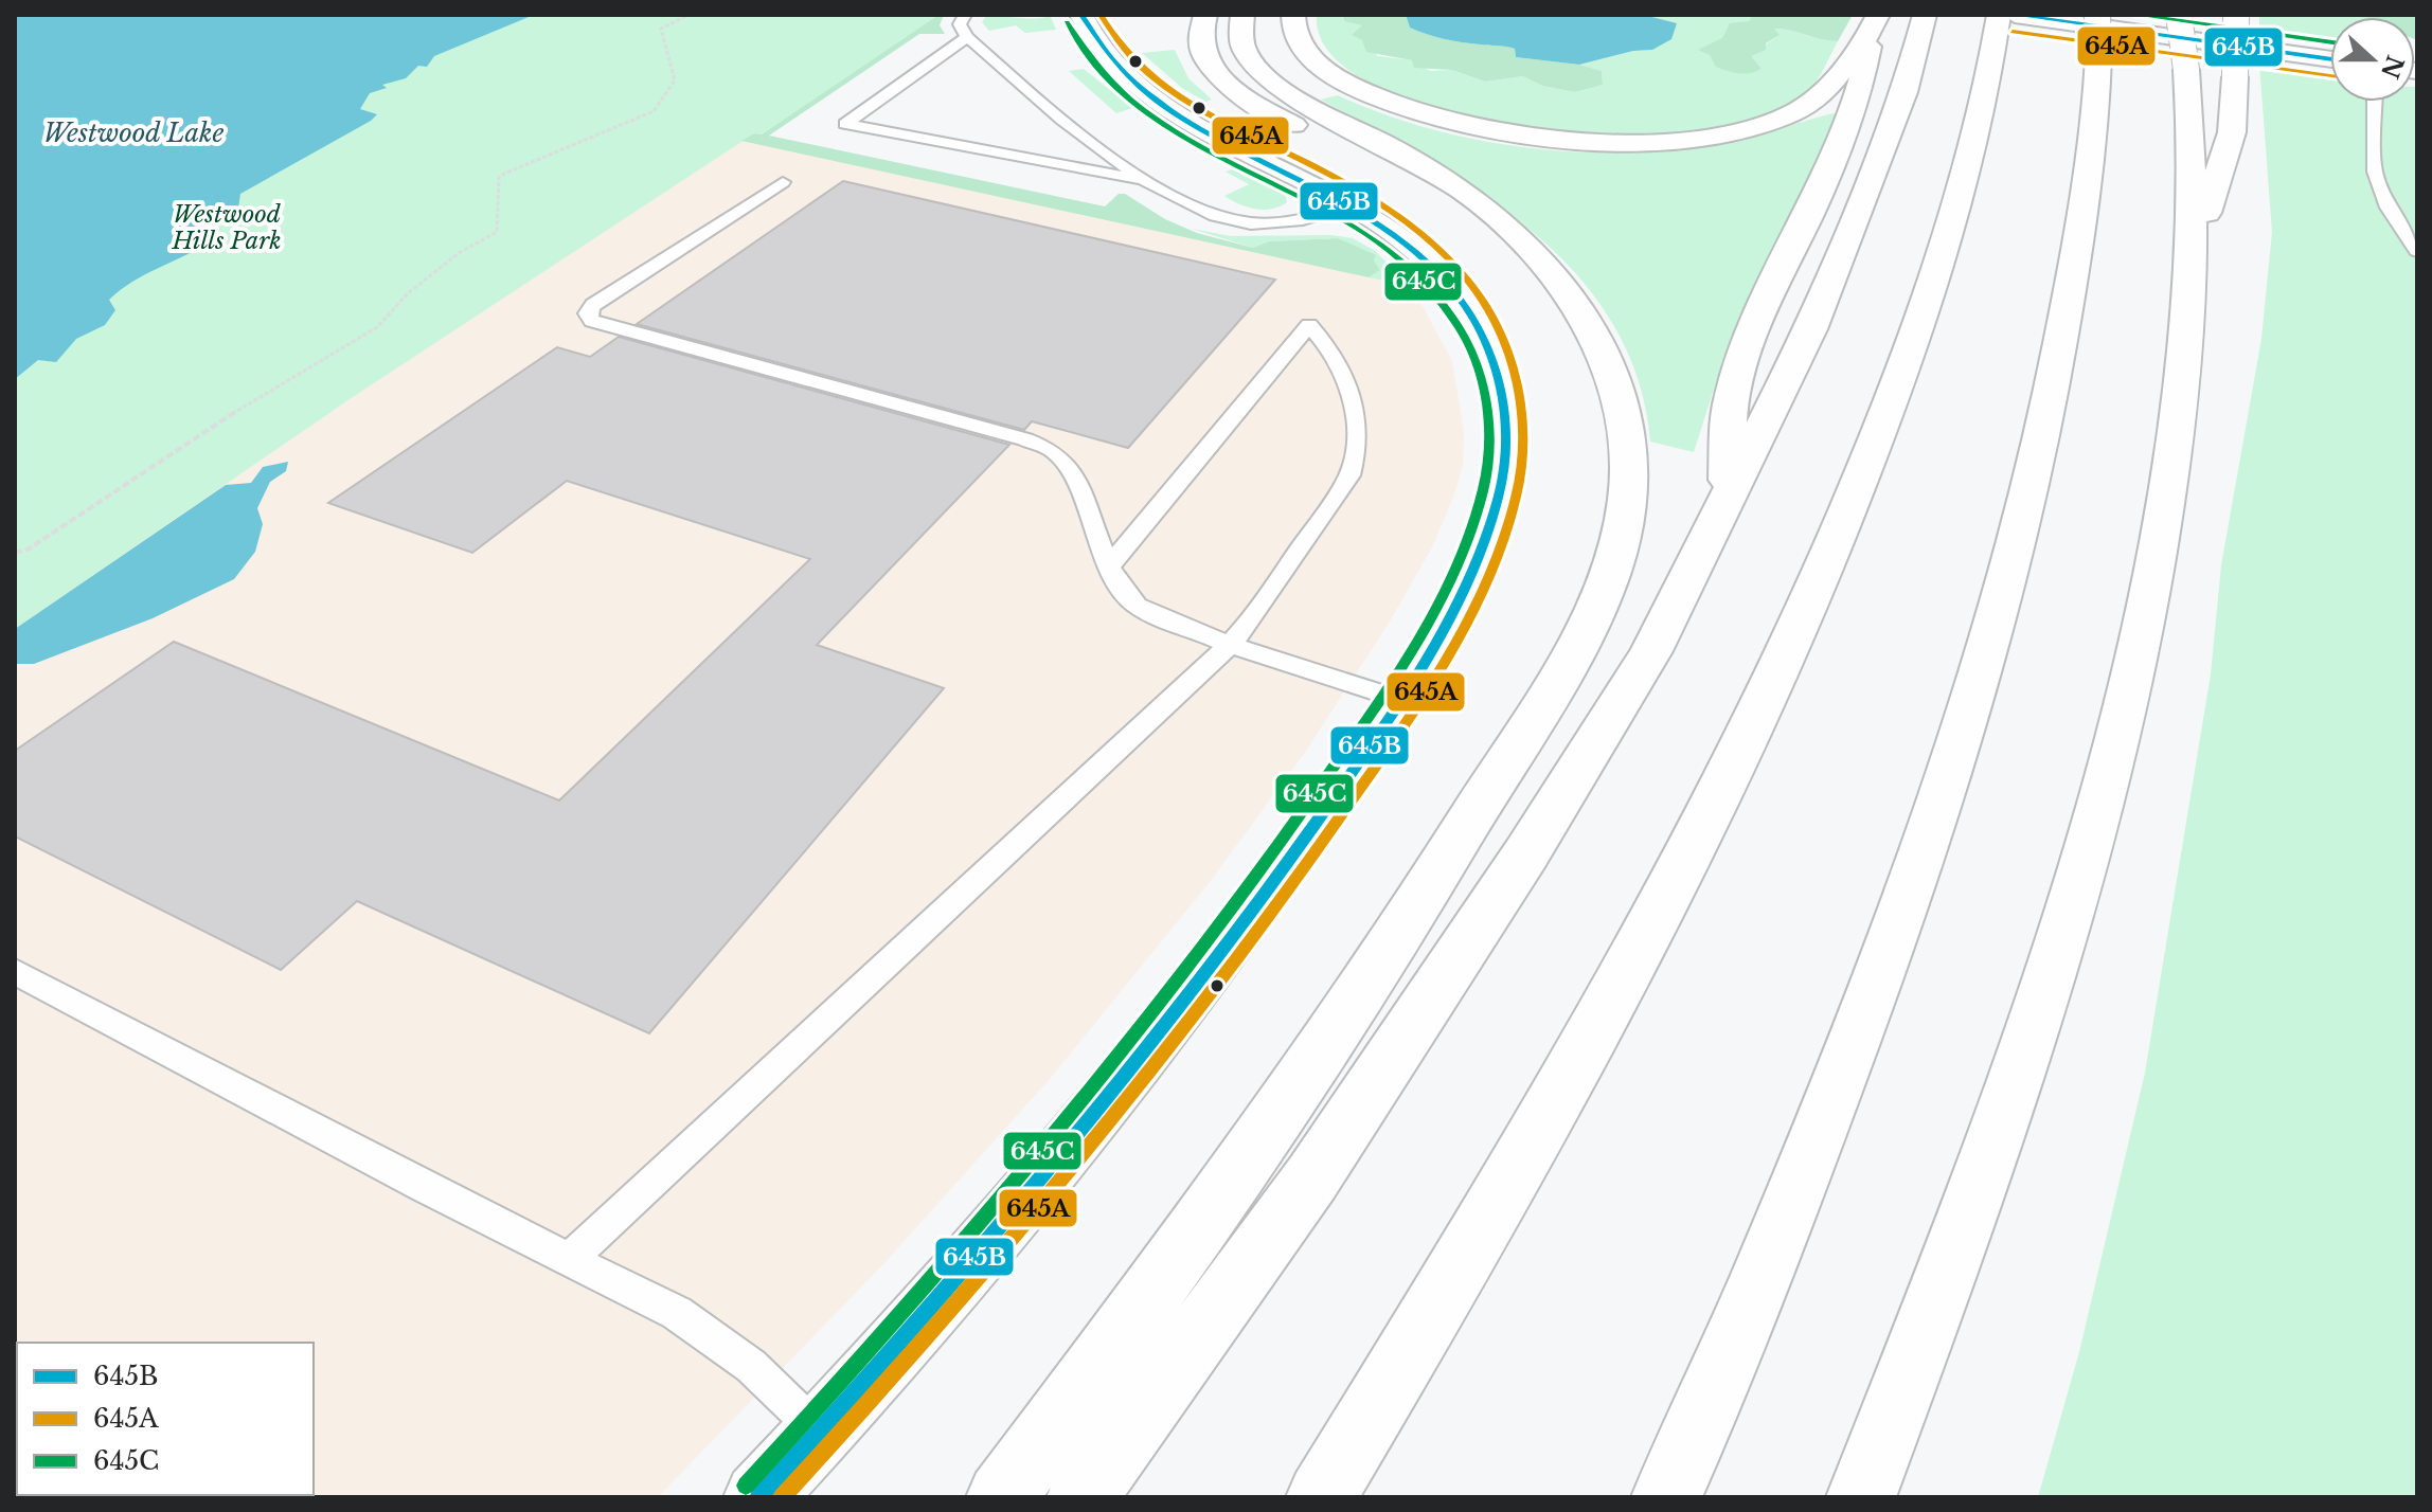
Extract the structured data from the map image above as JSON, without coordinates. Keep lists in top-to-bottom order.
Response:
{
  "water": ["Westwood Lake"],
  "parks": ["Westwood Hills Park"],
  "lines": ["transit line 645B", "transit line 645A", "transit line 645C"],
  "legend": ["645B", "645A", "645C"],
  "north": "right"
}
